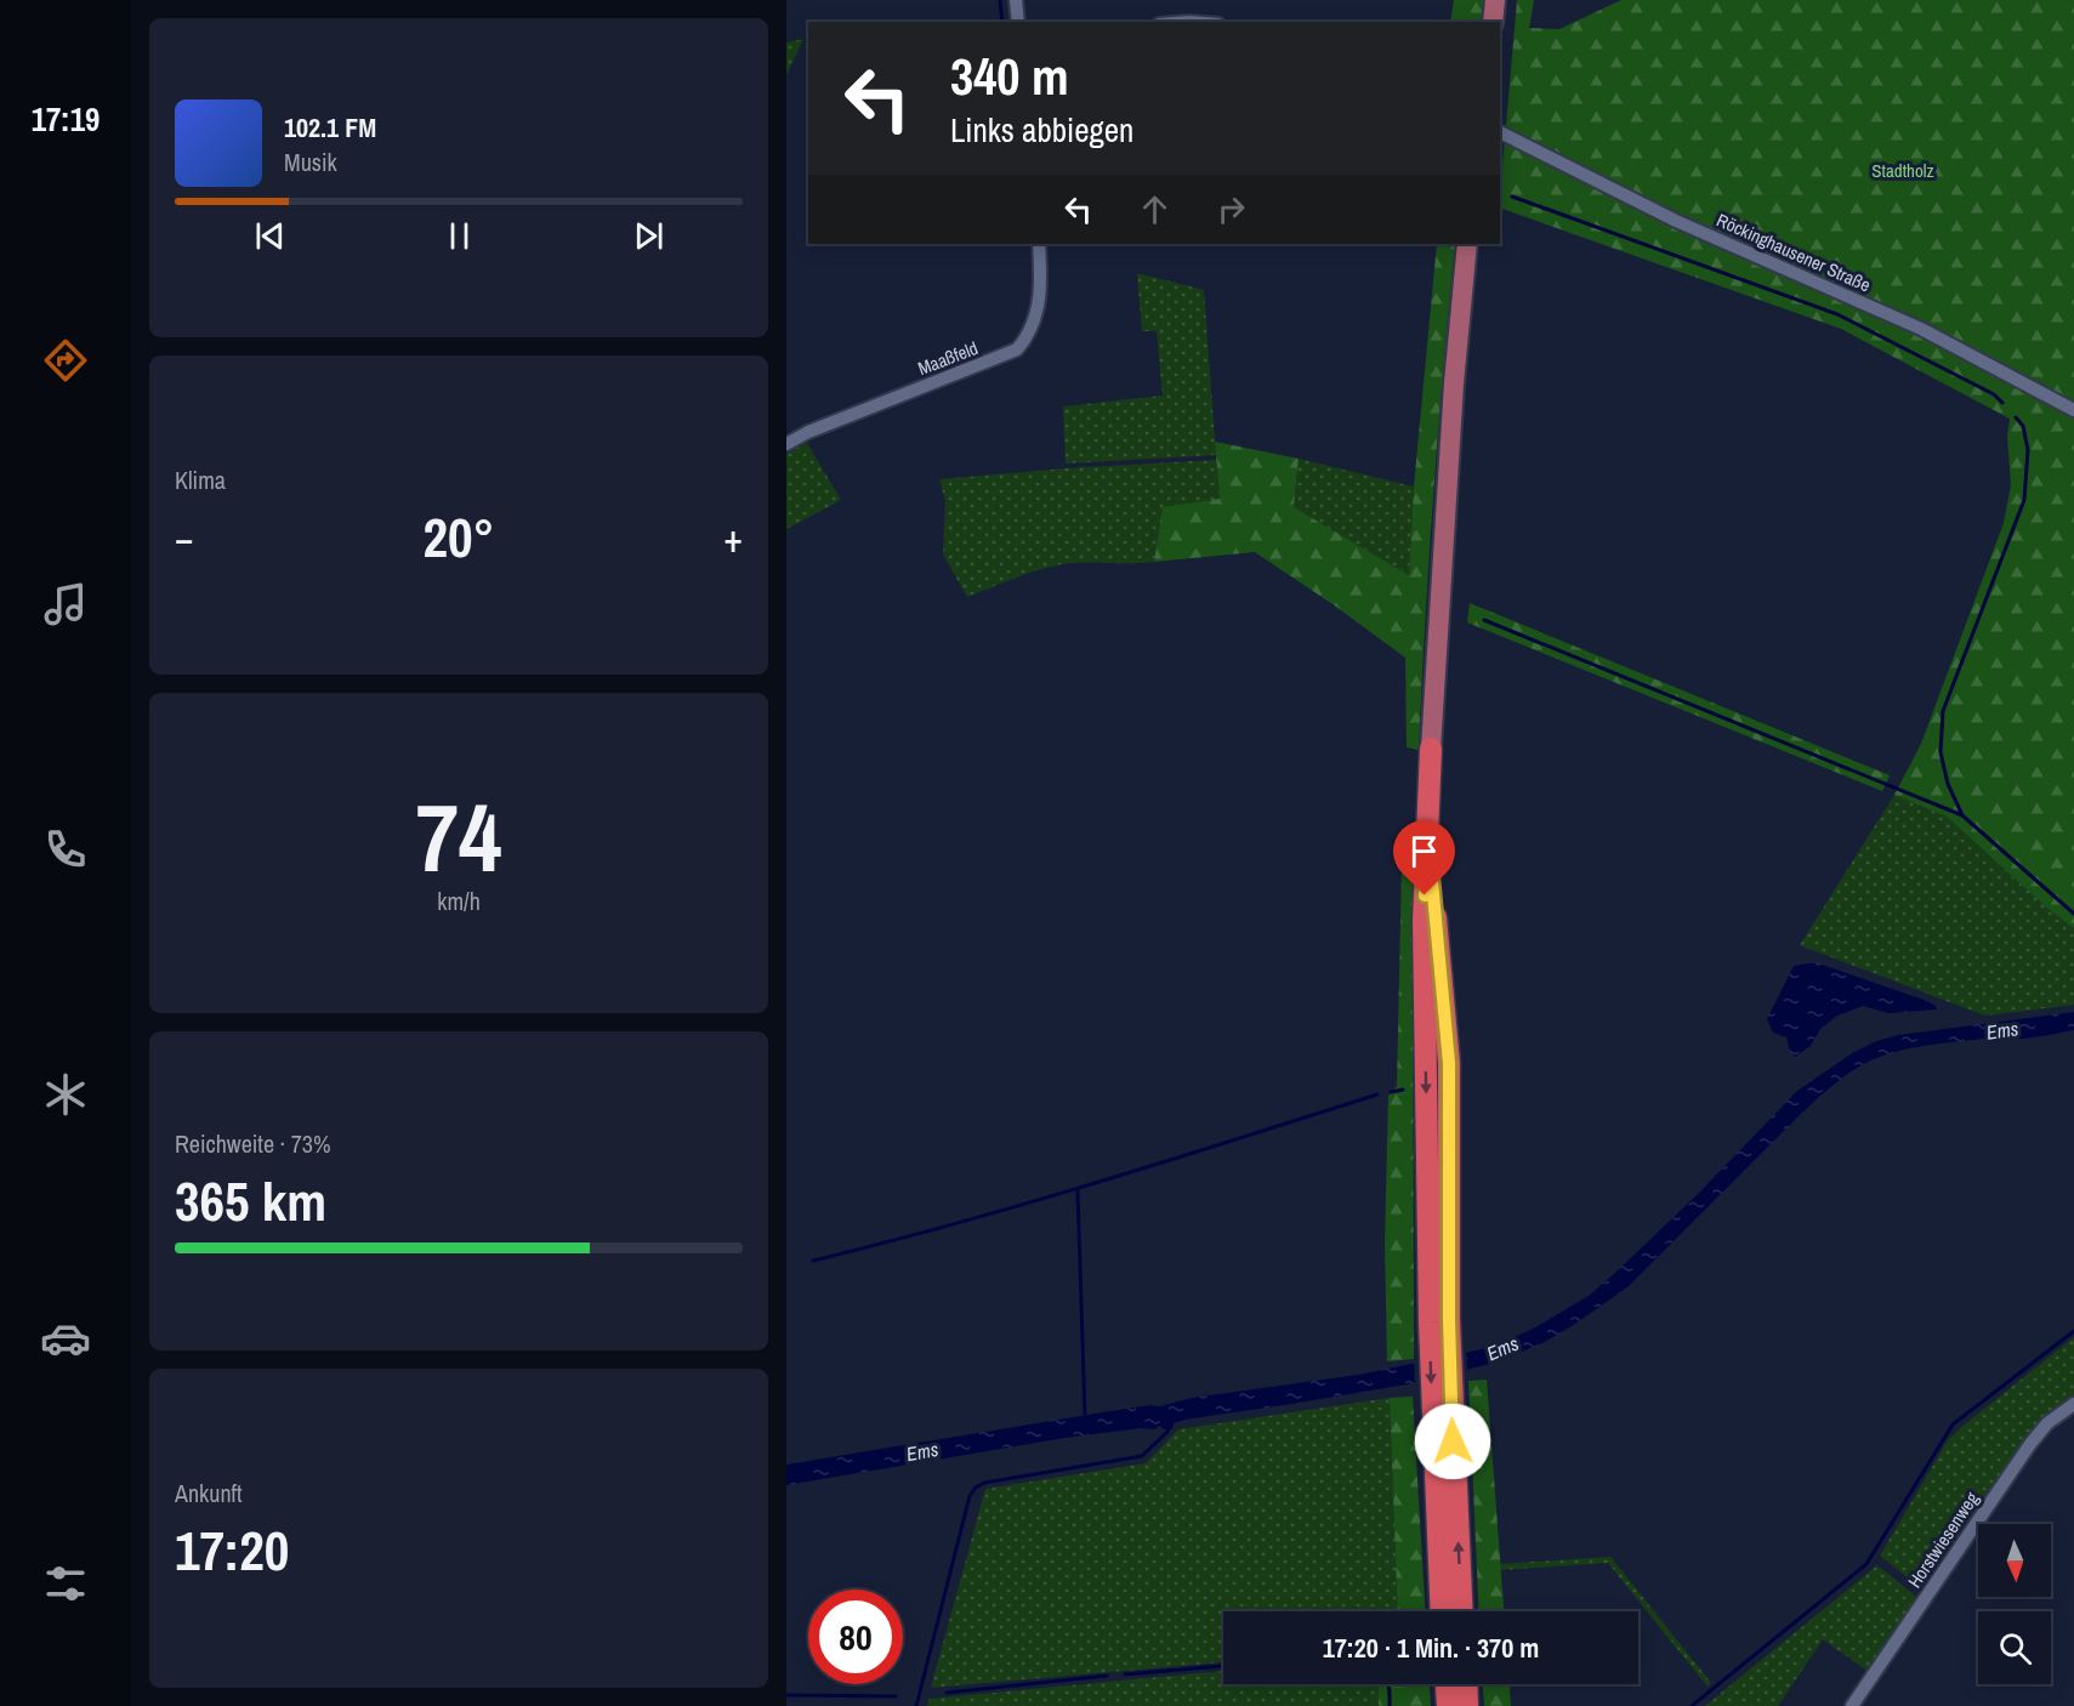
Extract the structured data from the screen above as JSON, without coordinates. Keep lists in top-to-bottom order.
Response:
{
  "streets": {
    "street": ["Röckinghausener Straße", "Maaßfeld", "Horstwiesenweg"]
  },
  "water": ["Ems"],
  "parks": ["Stadtholz"],
  "north": "bottom",
  "page": {
    "tabs": "17:19",
    "turn": ["340 m", "Links abbiegen"],
    "song": ["102.1 FM", "Musik"],
    "tile": [
      "Klima",
      ["74", "km/h"],
      ["Reichweite · 73%", "365 km"],
      ["Ankunft", "17:20"]
    ],
    "heat": ["−", "20°", "+"],
    "limit": "80",
    "trip": "17:20 · 1 Min. · 370 m"
  }
}
